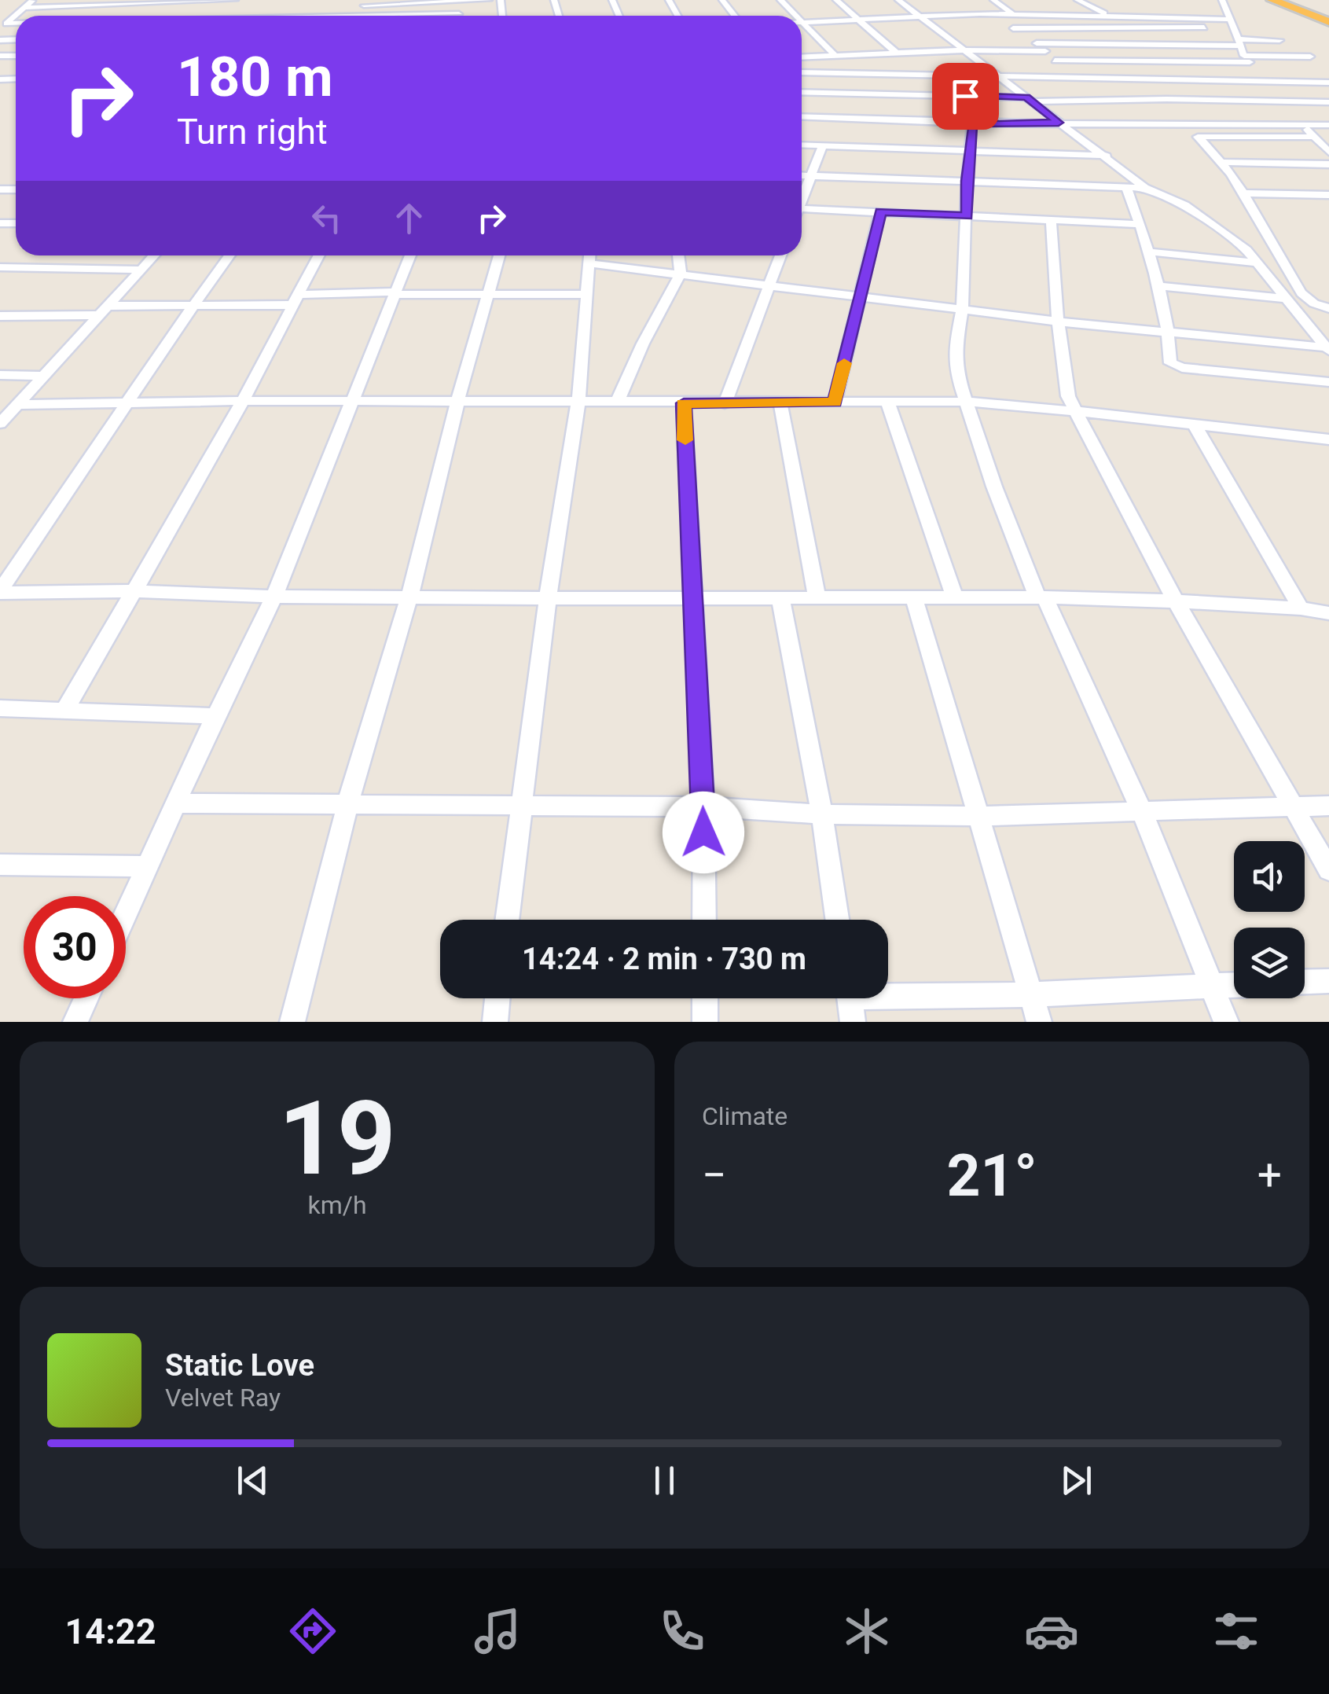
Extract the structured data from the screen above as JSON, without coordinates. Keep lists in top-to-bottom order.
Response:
{
  "page": {
    "turn": ["180 m", "Turn right"],
    "limit": "30",
    "trip": "14:24 · 2 min · 730 m",
    "tile": [
      ["19", "km/h"],
      "Climate"
    ],
    "heat": ["−", "21°", "+"],
    "song": ["Static Love", "Velvet Ray"],
    "tabs": "14:22"
  }
}
